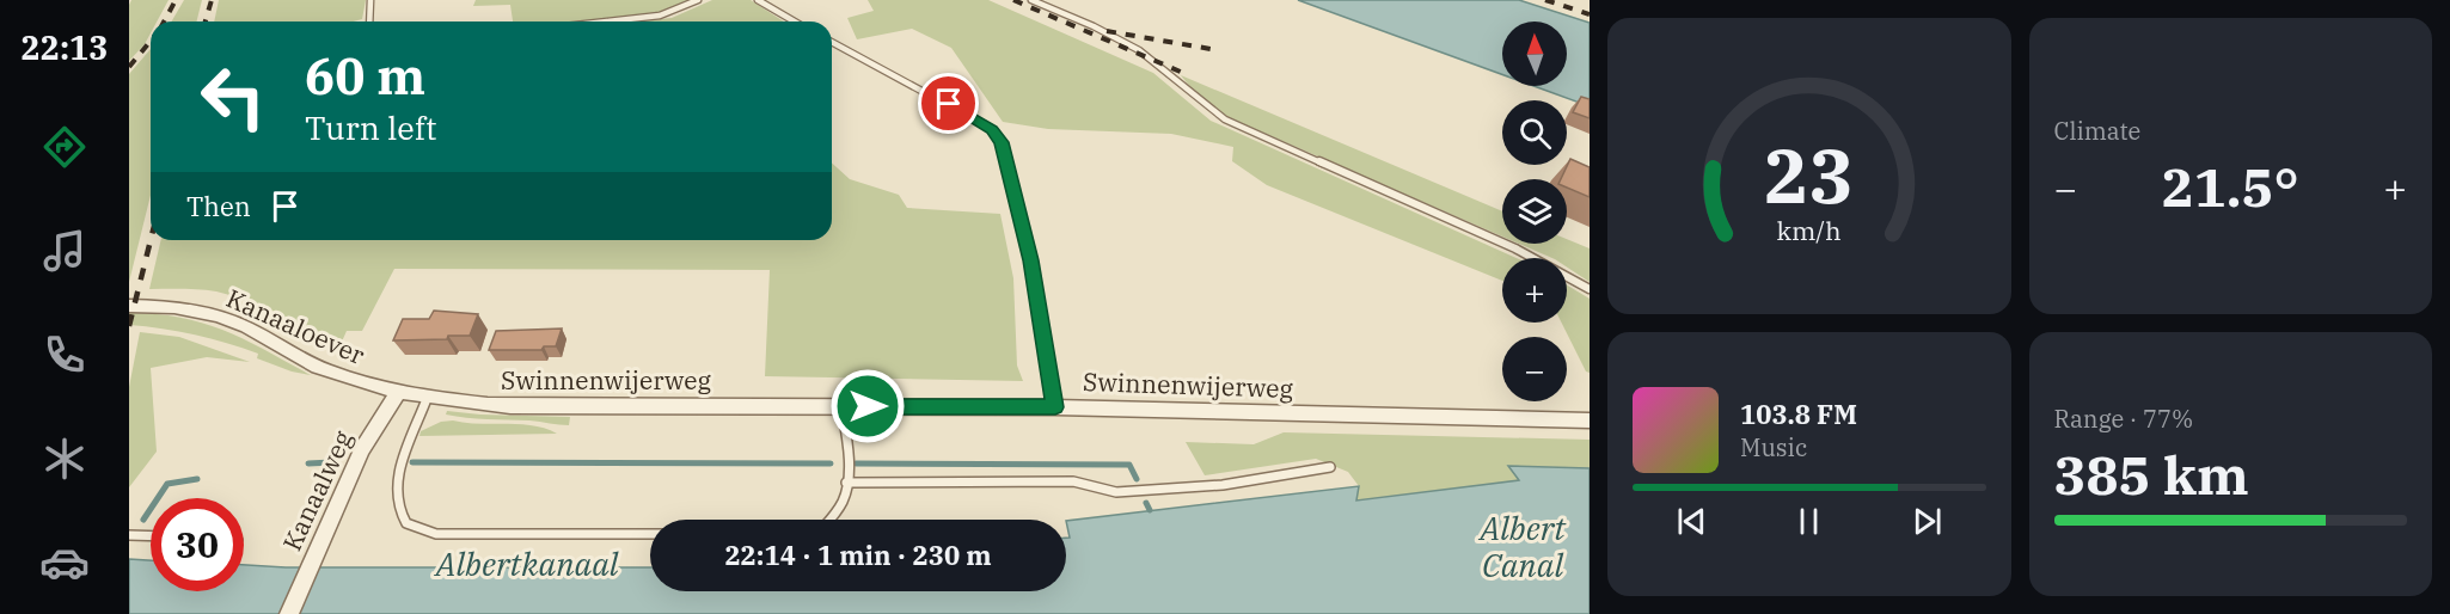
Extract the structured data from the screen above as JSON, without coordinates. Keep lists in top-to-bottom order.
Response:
{
  "streets": {
    "street": ["Kanaaloever", "Swinnenwijerweg", "Kanaalweg"]
  },
  "crossings": [
    ["Kanaaloever", "Swinnenwijerweg"],
    ["Kanaaloever", "Kanaalweg"],
    ["Swinnenwijerweg", "Kanaalweg"]
  ],
  "water": ["Albert Canal", "Albertkanaal"],
  "north": "top",
  "page": {
    "tabs": "22:13",
    "tile": [
      "Climate",
      ["Range · 77%", "385 km"]
    ],
    "map_buttons": ["+", "−"],
    "turn": ["60 m", "Turn left"],
    "heat": ["−", "21.5°", "+"],
    "then": "Then",
    "song": ["103.8 FM", "Music"],
    "limit": "30",
    "trip": "22:14 · 1 min · 230 m",
    "gauge": ["23", "km/h"]
  }
}
